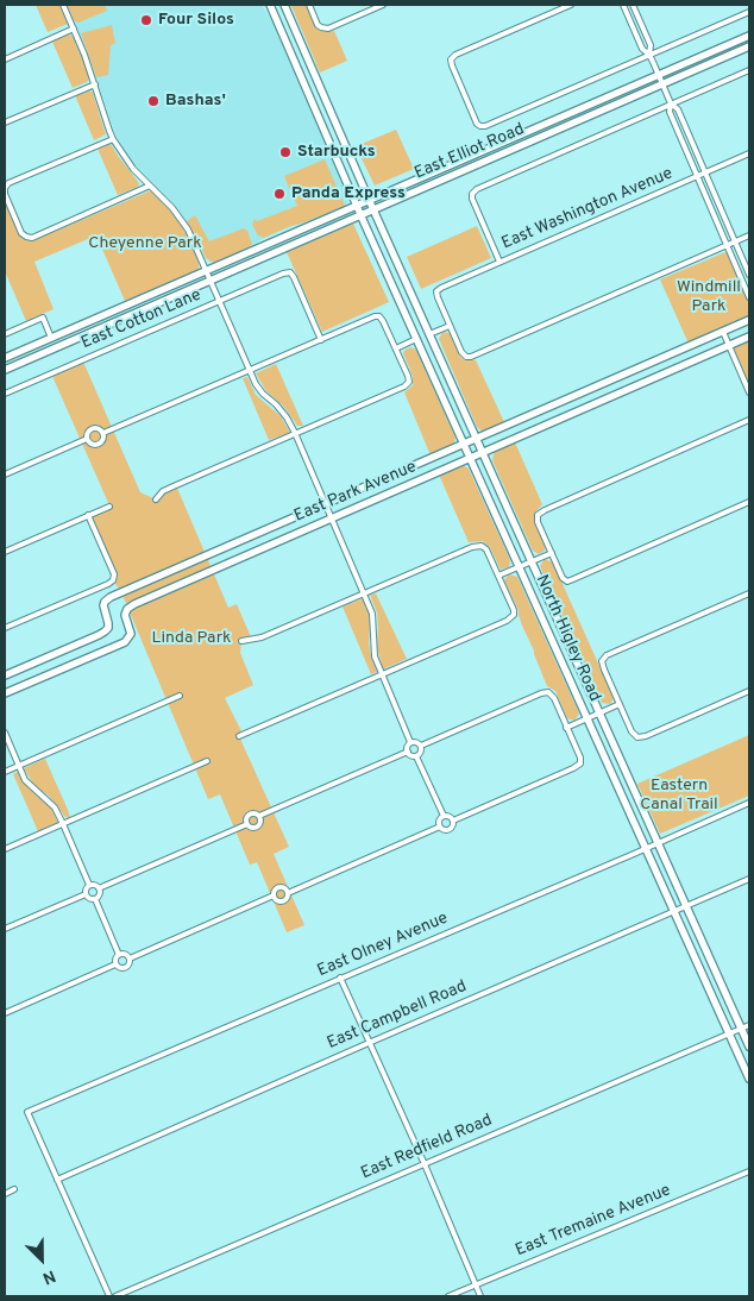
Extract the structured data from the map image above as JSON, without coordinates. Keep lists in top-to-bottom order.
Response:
{
  "streets": {
    "main road": ["East Elliot Road", "East Park Avenue", "North Higley Road"],
    "street": [
      "East Washington Avenue",
      "East Cotton Lane",
      "East Olney Avenue",
      "East Campbell Road",
      "East Redfield Road",
      "East Tremaine Avenue"
    ]
  },
  "crossings": [
    ["East Elliot Road", "North Higley Road"],
    ["East Park Avenue", "North Higley Road"],
    ["North Higley Road", "East Olney Avenue"],
    ["North Higley Road", "East Campbell Road"],
    ["North Higley Road", "East Redfield Road"],
    ["East Olney Avenue", "East Campbell Road"]
  ],
  "parks": [
    "Cheyenne Park",
    "Windmill Park",
    "Linda Park",
    "Eastern Canal Trail"
  ],
  "places": [
    "Four Silos",
    "Bashas'",
    "Starbucks",
    "Panda Express"
  ],
  "north": "bottom right"
}
